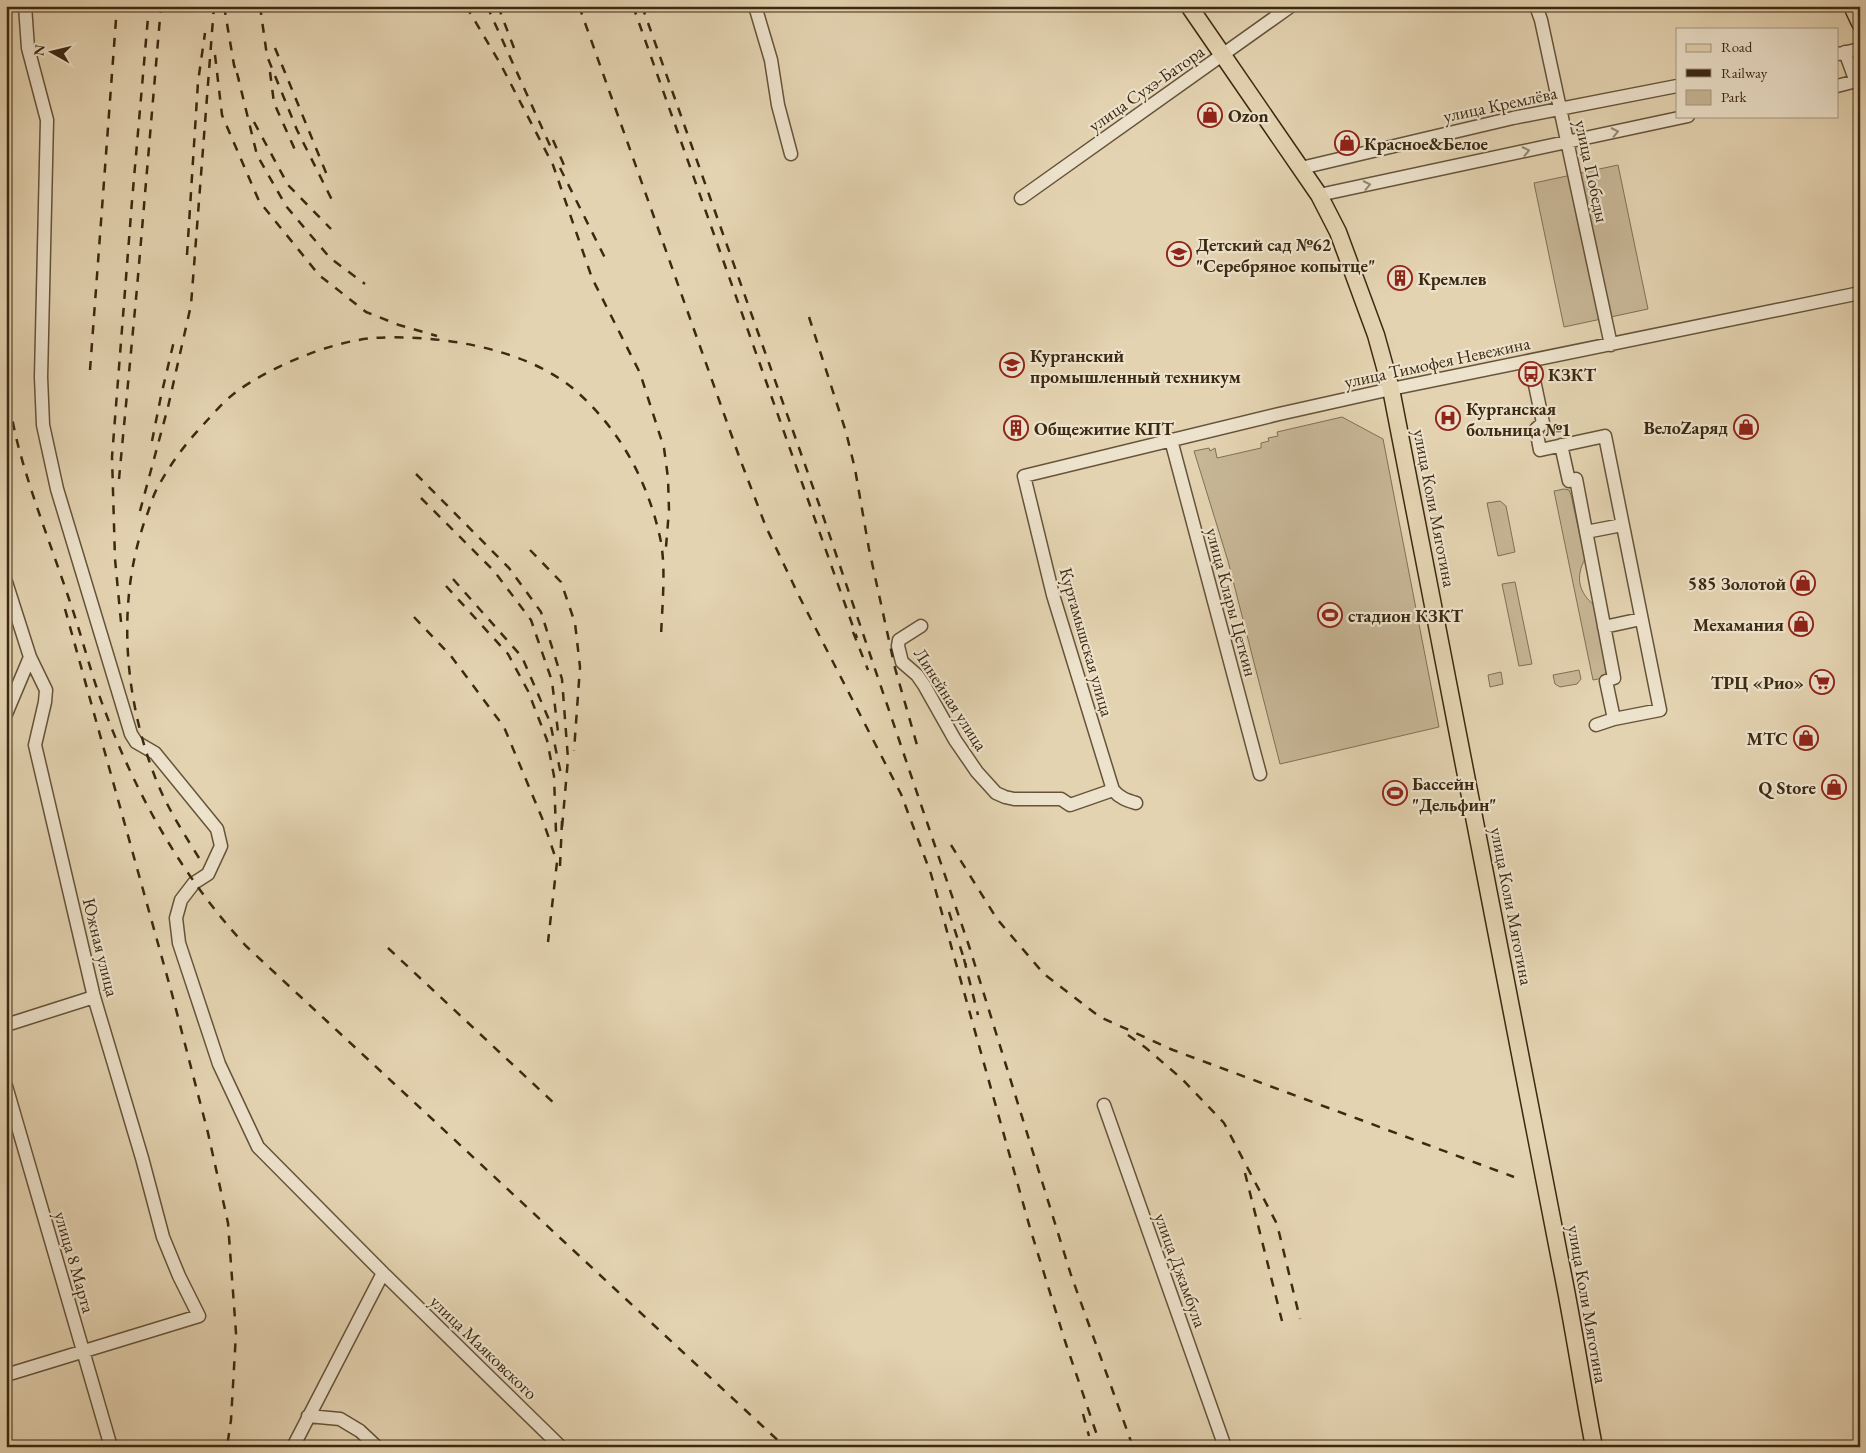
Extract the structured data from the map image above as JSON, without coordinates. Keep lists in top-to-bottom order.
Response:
{
  "streets": {
    "main road": ["улица Коли Мяготина"],
    "street": [
      "улица Сухэ-Батора",
      "улица Кремлёва",
      "улица Победы",
      "улица Тимофея Невежина",
      "улица Клары Цеткин",
      "Куртамышская улица",
      "Линейная улица",
      "Южная улица",
      "улица 8 Марта",
      "улица Джамбула",
      "улица Маяковского"
    ]
  },
  "crossings": [
    ["улица Сухэ-Батора", "улица Коли Мяготина"],
    ["улица Кремлёва", "улица Победы"],
    ["улица Кремлёва", "улица Коли Мяготина"],
    ["улица Победы", "улица Тимофея Невежина"],
    ["улица Тимофея Невежина", "улица Коли Мяготина"],
    ["улица Тимофея Невежина", "улица Клары Цеткин"],
    ["улица Тимофея Невежина", "Куртамышская улица"],
    ["Куртамышская улица", "Линейная улица"],
    ["Южная улица", "улица 8 Марта"]
  ],
  "places": {
    "shop": [
      "Ozon",
      "Красное&Белое",
      "ВелоZаряд",
      "585 Золотой",
      "Мехамания",
      "МТС",
      "Q Store"
    ],
    "school or university": ["Детский сад №62 \"Серебряное копытце\"", "Курганский промышленный техникум"],
    "building": ["Кремлев", "Общежитие КПТ"],
    "bus stop": ["КЗКТ"],
    "hospital": ["Курганская больница №1"],
    "sports": ["стадион КЗКТ", "Бассейн \"Дельфин\""],
    "supermarket": ["ТРЦ «Рио»"]
  },
  "legend": ["Road", "Railway", "Park"],
  "north": "left"
}
